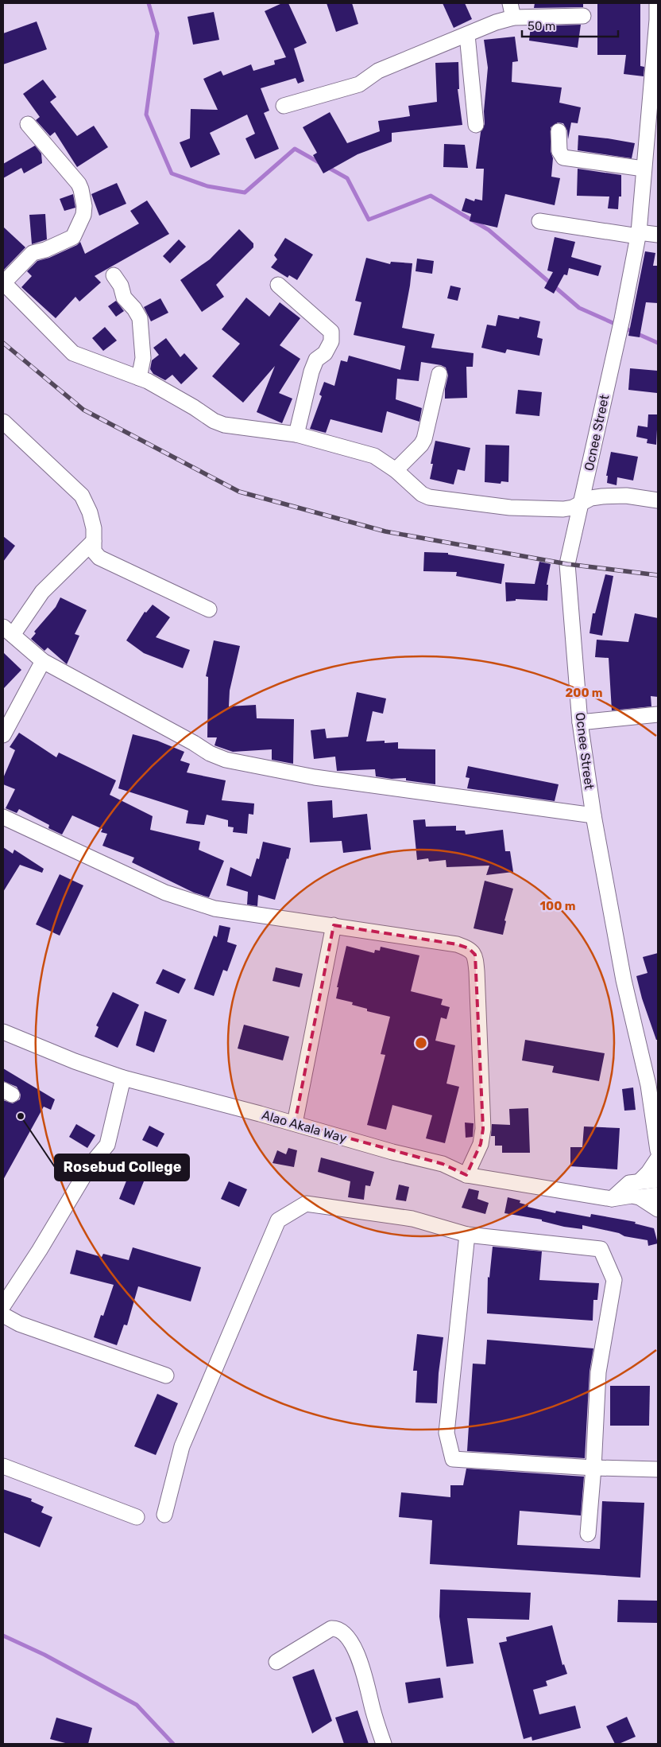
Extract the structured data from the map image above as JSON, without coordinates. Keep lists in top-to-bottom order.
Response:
{
  "streets": {
    "street": ["Ocnee Street", "Alao Akala Way"]
  },
  "places": ["Rosebud College"],
  "scale_bar": "50 m",
  "rings": ["200 m", "100 m"]
}
